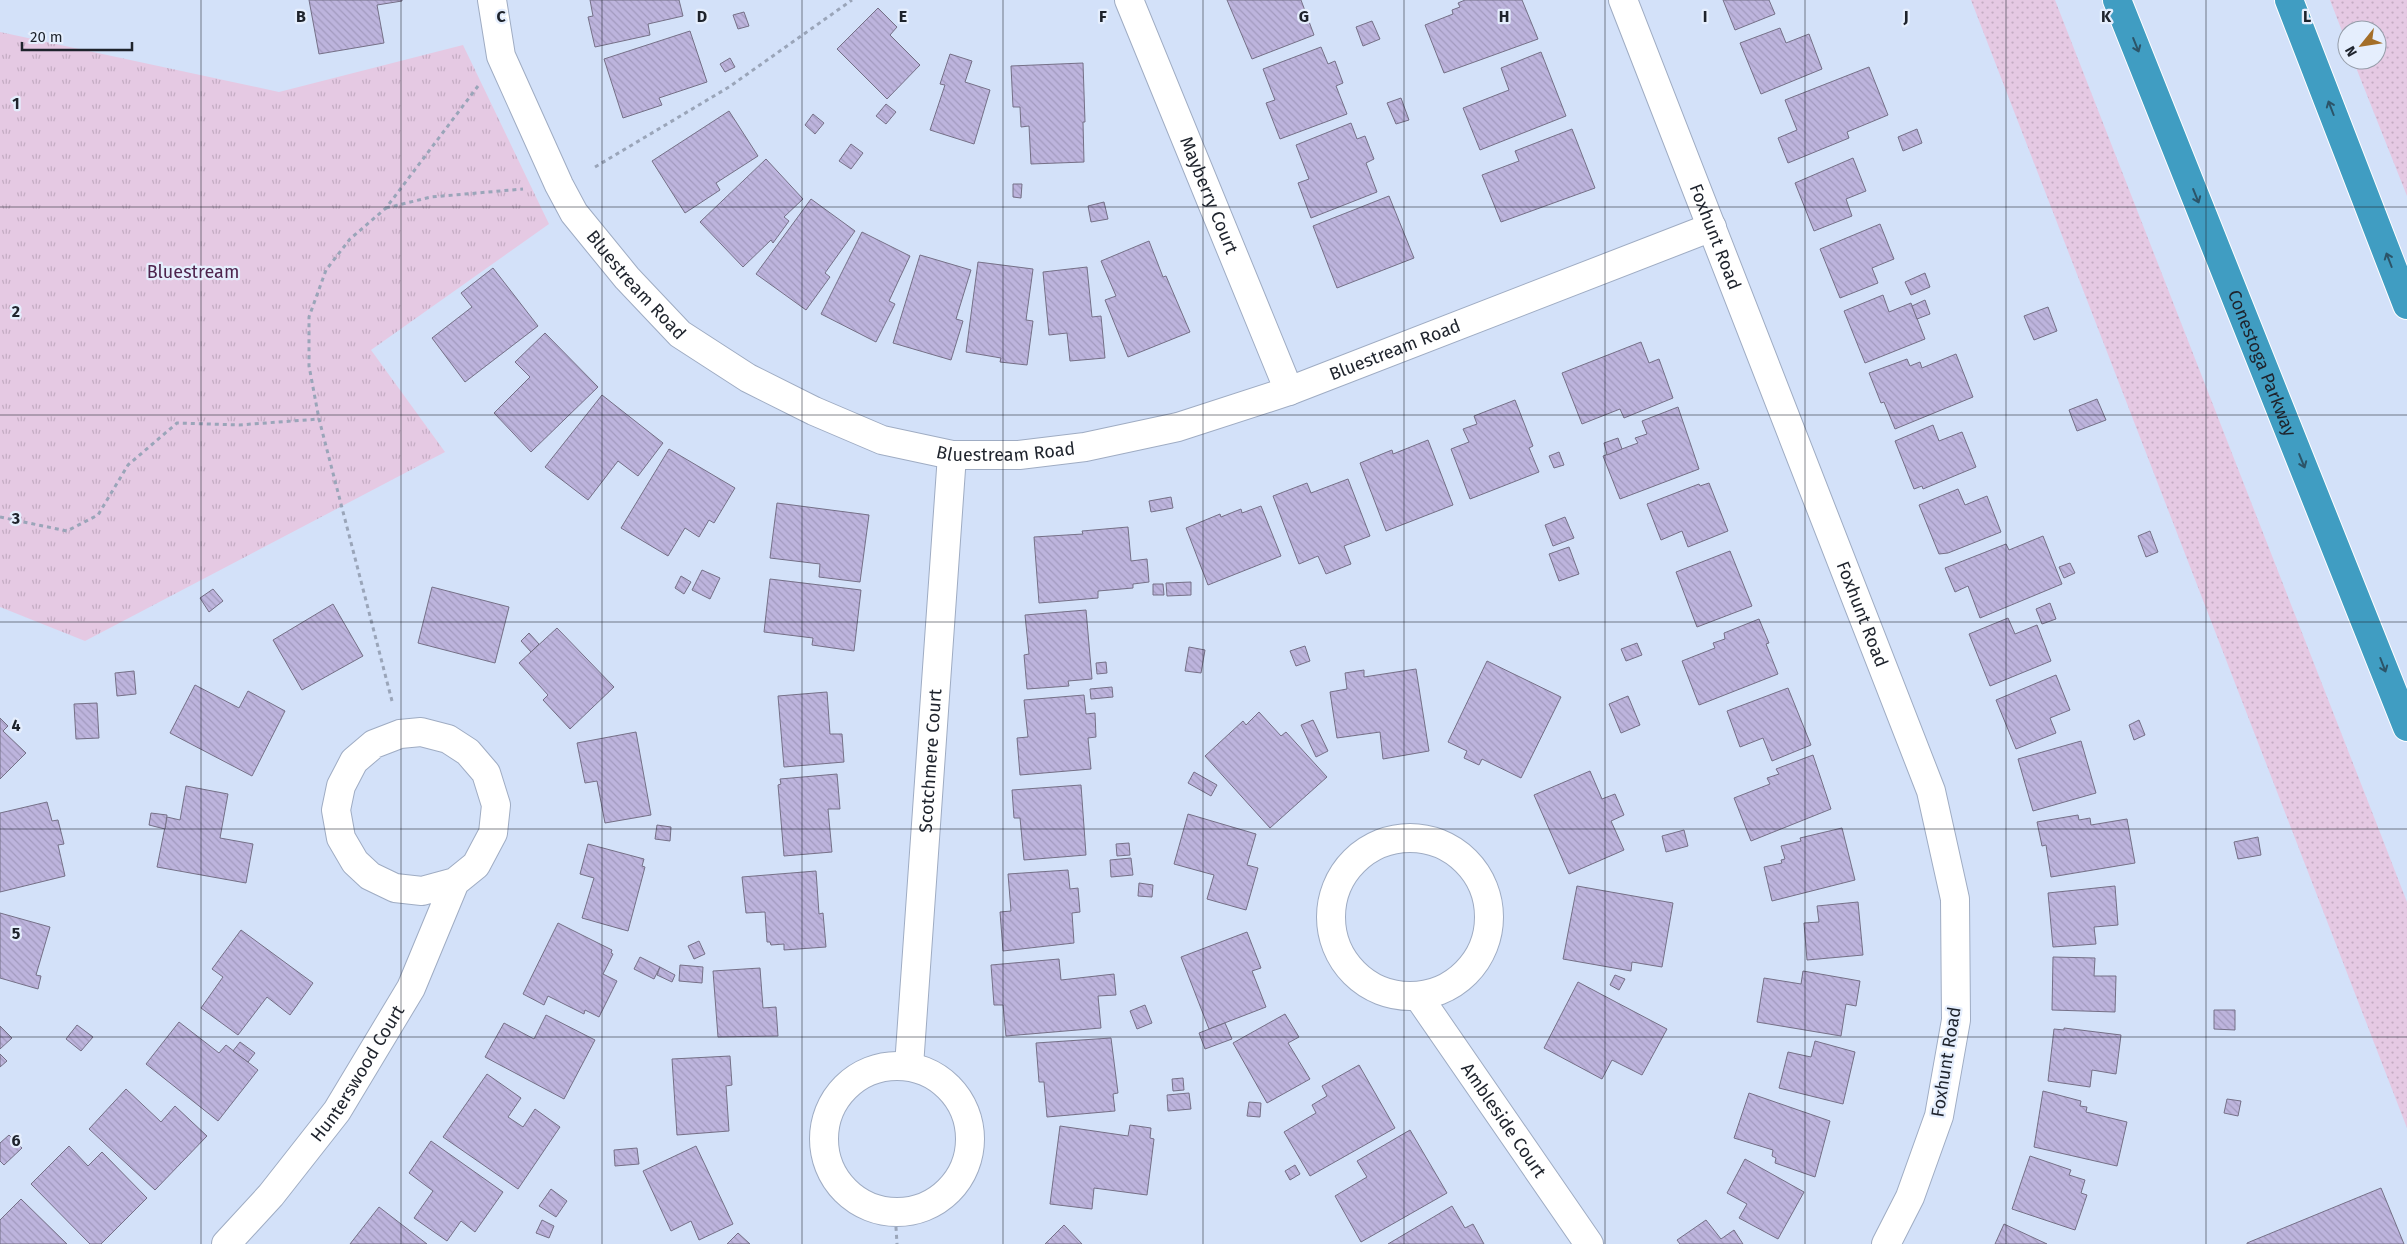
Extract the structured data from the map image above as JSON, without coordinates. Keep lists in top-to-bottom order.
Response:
{
  "streets": {
    "highway": ["Conestoga Parkway"],
    "street": [
      "Mayberry Court",
      "Foxhunt Road",
      "Bluestream Road",
      "Scotchmere Court",
      "Hunterswood Court",
      "Ambleside Court"
    ]
  },
  "crossings": [
    ["Mayberry Court", "Bluestream Road"],
    ["Foxhunt Road", "Bluestream Road"],
    ["Bluestream Road", "Scotchmere Court"]
  ],
  "parks": ["Bluestream"],
  "scale_bar": "20 m",
  "north": "bottom left",
  "grid": {
    "columns": [
      "B",
      "C",
      "D",
      "E",
      "F",
      "G",
      "H",
      "I",
      "J",
      "K",
      "L"
    ],
    "rows": [
      "1",
      "2",
      "3",
      "4",
      "5",
      "6"
    ]
  }
}
